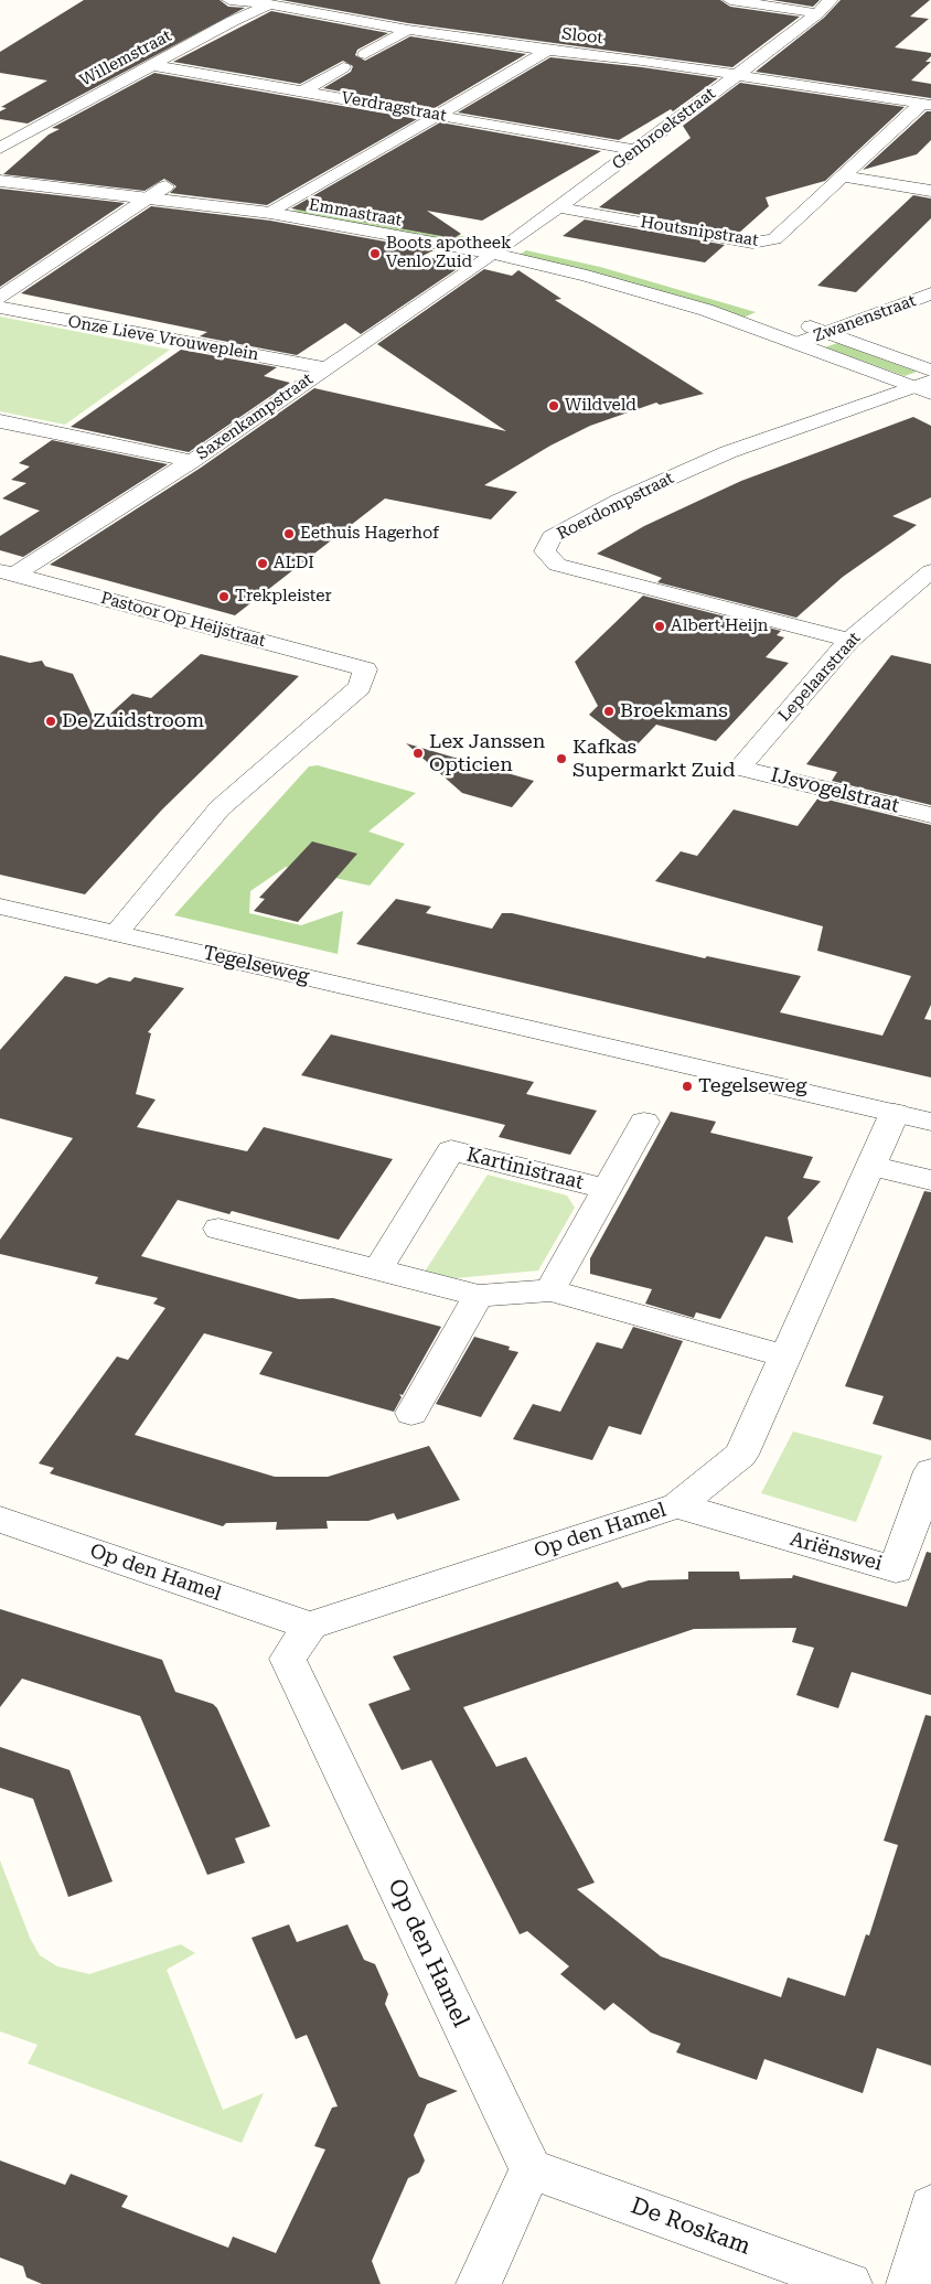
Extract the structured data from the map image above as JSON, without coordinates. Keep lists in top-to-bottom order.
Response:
{
  "streets": {
    "street": [
      "Sloot",
      "Willemstraat",
      "Verdragstraat",
      "Genbroekstraat",
      "Emmastraat",
      "Houtsnipstraat",
      "Zwanenstraat",
      "Onze Lieve Vrouweplein",
      "Saxenkampstraat",
      "Roerdompstraat",
      "Pastoor Op Heijstraat",
      "Lepelaarstraat",
      "IJsvogelstraat",
      "Tegelseweg",
      "Kartinistraat",
      "Op den Hamel",
      "Ariënswei",
      "De Roskam"
    ]
  },
  "crossings": [
    ["Sloot", "Willemstraat"],
    ["Sloot", "Genbroekstraat"],
    ["Sloot", "Houtsnipstraat"],
    ["Willemstraat", "Verdragstraat"],
    ["Verdragstraat", "Genbroekstraat"],
    ["Genbroekstraat", "Emmastraat"],
    ["Genbroekstraat", "Houtsnipstraat"],
    ["Genbroekstraat", "Saxenkampstraat"],
    ["Emmastraat", "Zwanenstraat"],
    ["Emmastraat", "Saxenkampstraat"],
    ["Emmastraat", "Roerdompstraat"],
    ["Onze Lieve Vrouweplein", "Saxenkampstraat"],
    ["Saxenkampstraat", "Pastoor Op Heijstraat"],
    ["Roerdompstraat", "Lepelaarstraat"],
    ["Pastoor Op Heijstraat", "Tegelseweg"],
    ["Lepelaarstraat", "IJsvogelstraat"],
    ["Tegelseweg", "Op den Hamel"],
    ["Op den Hamel", "Ariënswei"],
    ["Op den Hamel", "De Roskam"]
  ],
  "places": [
    "Boots apotheek Venlo Zuid",
    "Wildveld",
    "Eethuis Hagerhof",
    "ALDI",
    "Trekpleister",
    "Albert Heijn",
    "Broekmans",
    "De Zuidstroom",
    "Lex Janssen Opticien",
    "Kafkas Supermarkt Zuid",
    "Tegelseweg"
  ]
}
